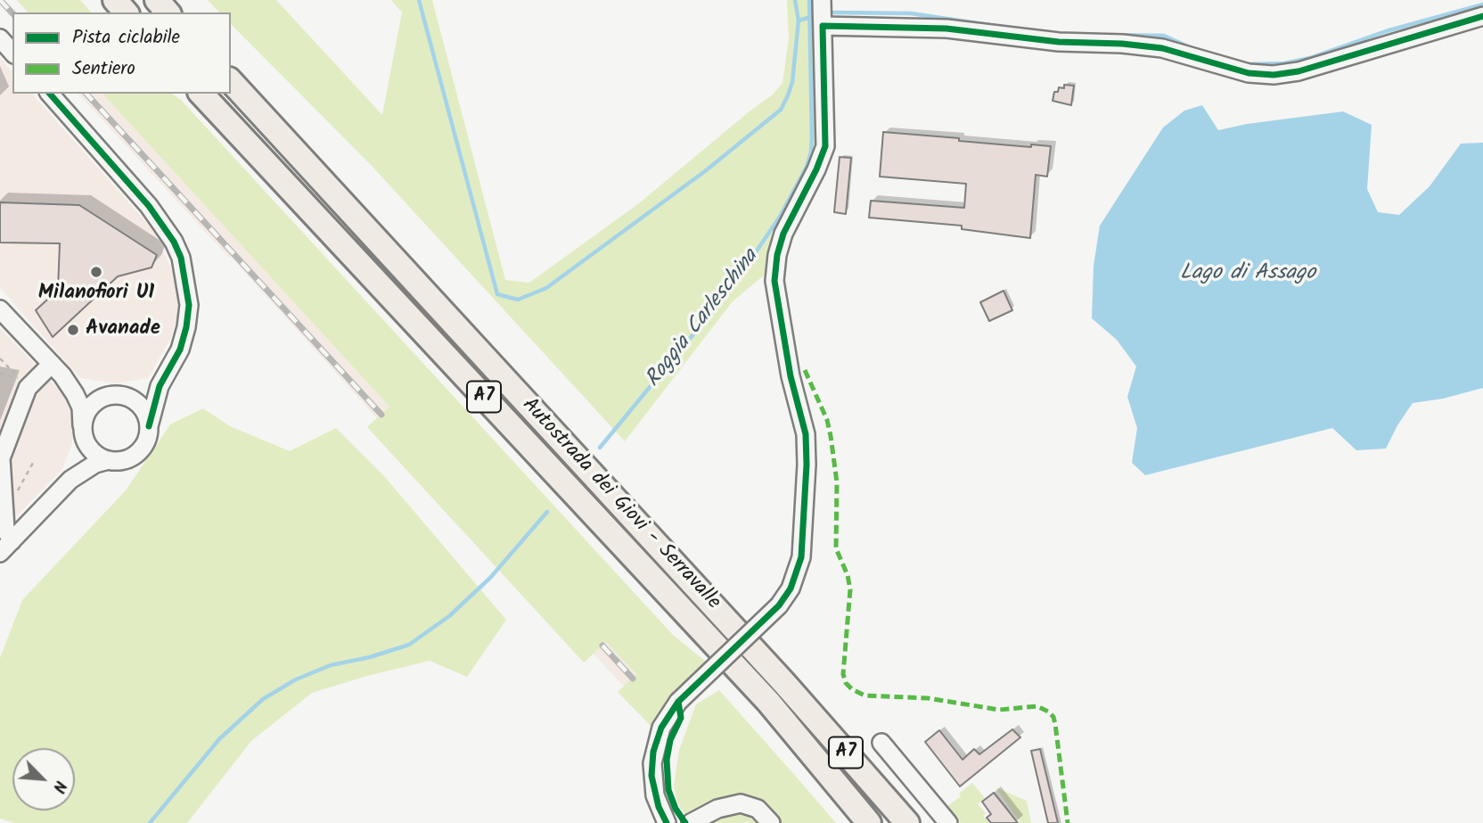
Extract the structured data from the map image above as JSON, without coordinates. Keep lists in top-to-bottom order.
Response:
{
  "streets": {
    "highway": ["A7", "Autostrada dei Giovi - Serravalle"]
  },
  "water": ["Lago di Assago", "Roggia Carleschina"],
  "places": ["Milanofiori U1", "Avanade"],
  "legend": ["Pista ciclabile", "Sentiero"],
  "north": "bottom right"
}
